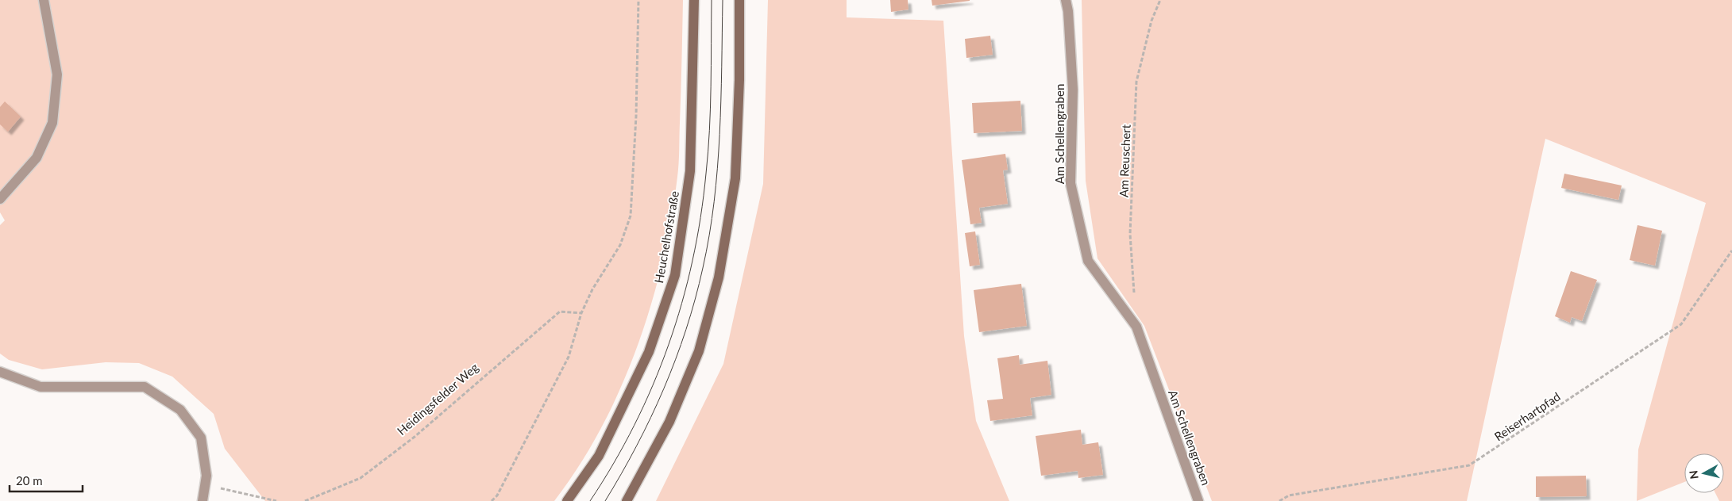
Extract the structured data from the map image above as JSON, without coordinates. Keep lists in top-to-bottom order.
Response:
{
  "streets": {
    "main road": ["Heuchelhofstraße"],
    "street": ["Am Schellengraben"],
    "path": ["Am Reuschert", "Heidingsfelder Weg", "Reiserhartpfad"]
  },
  "scale_bar": "20 m",
  "north": "left"
}
